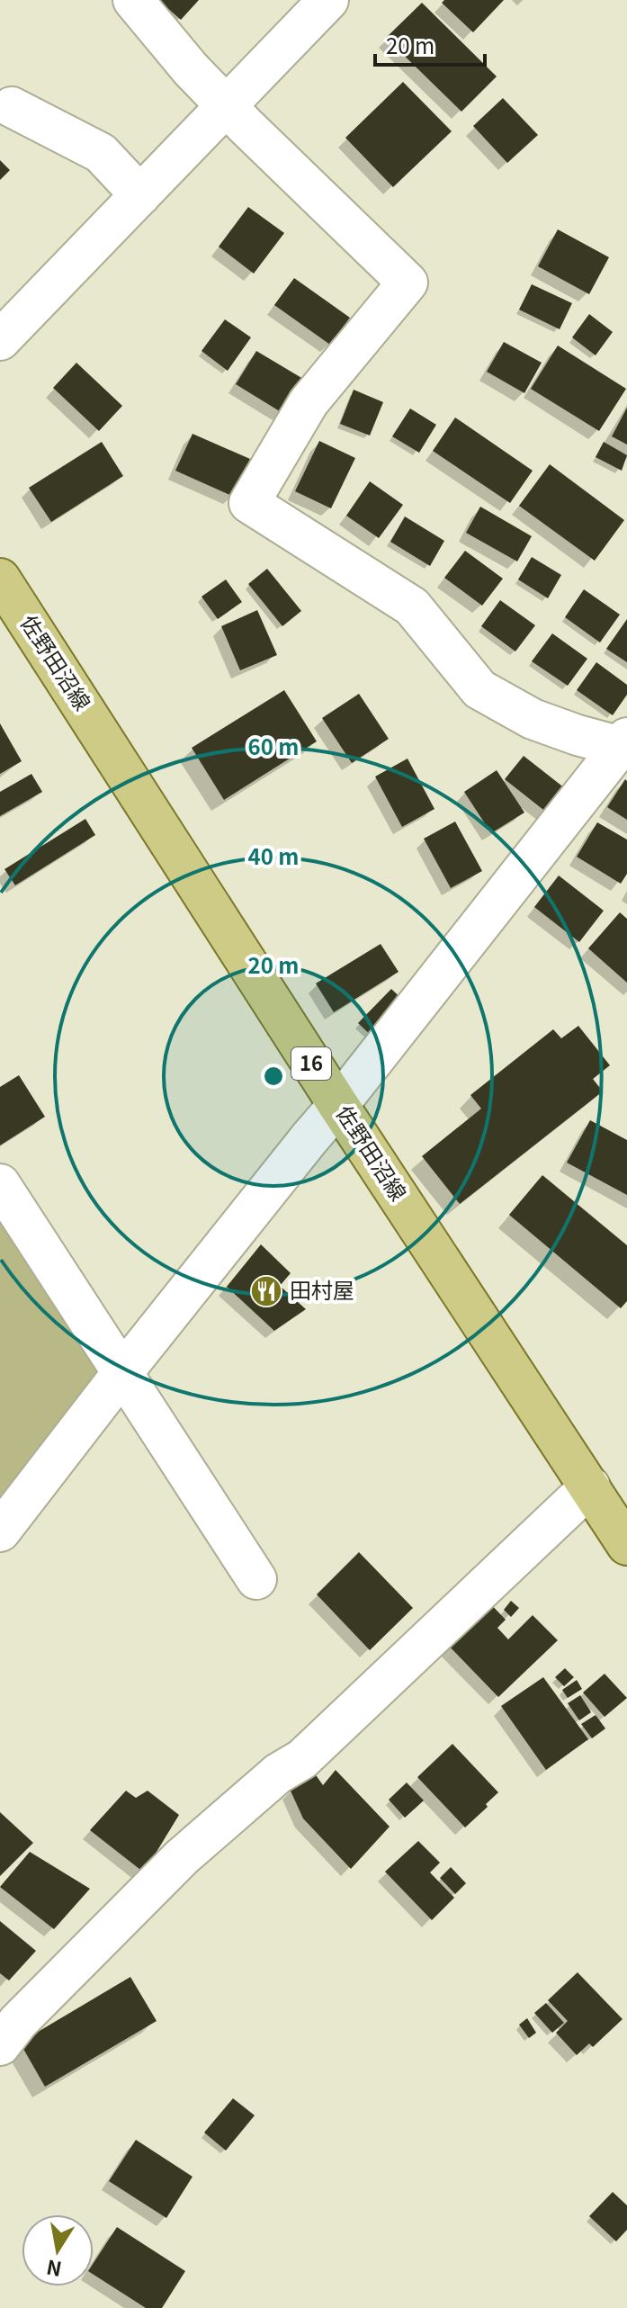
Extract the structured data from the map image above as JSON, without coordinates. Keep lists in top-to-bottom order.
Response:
{
  "streets": {
    "main road": ["佐野田沼線", "16"]
  },
  "places": {
    "restaurant": ["田村屋"]
  },
  "scale_bar": "20 m",
  "north": "bottom",
  "rings": ["60 m", "40 m", "20 m"]
}
